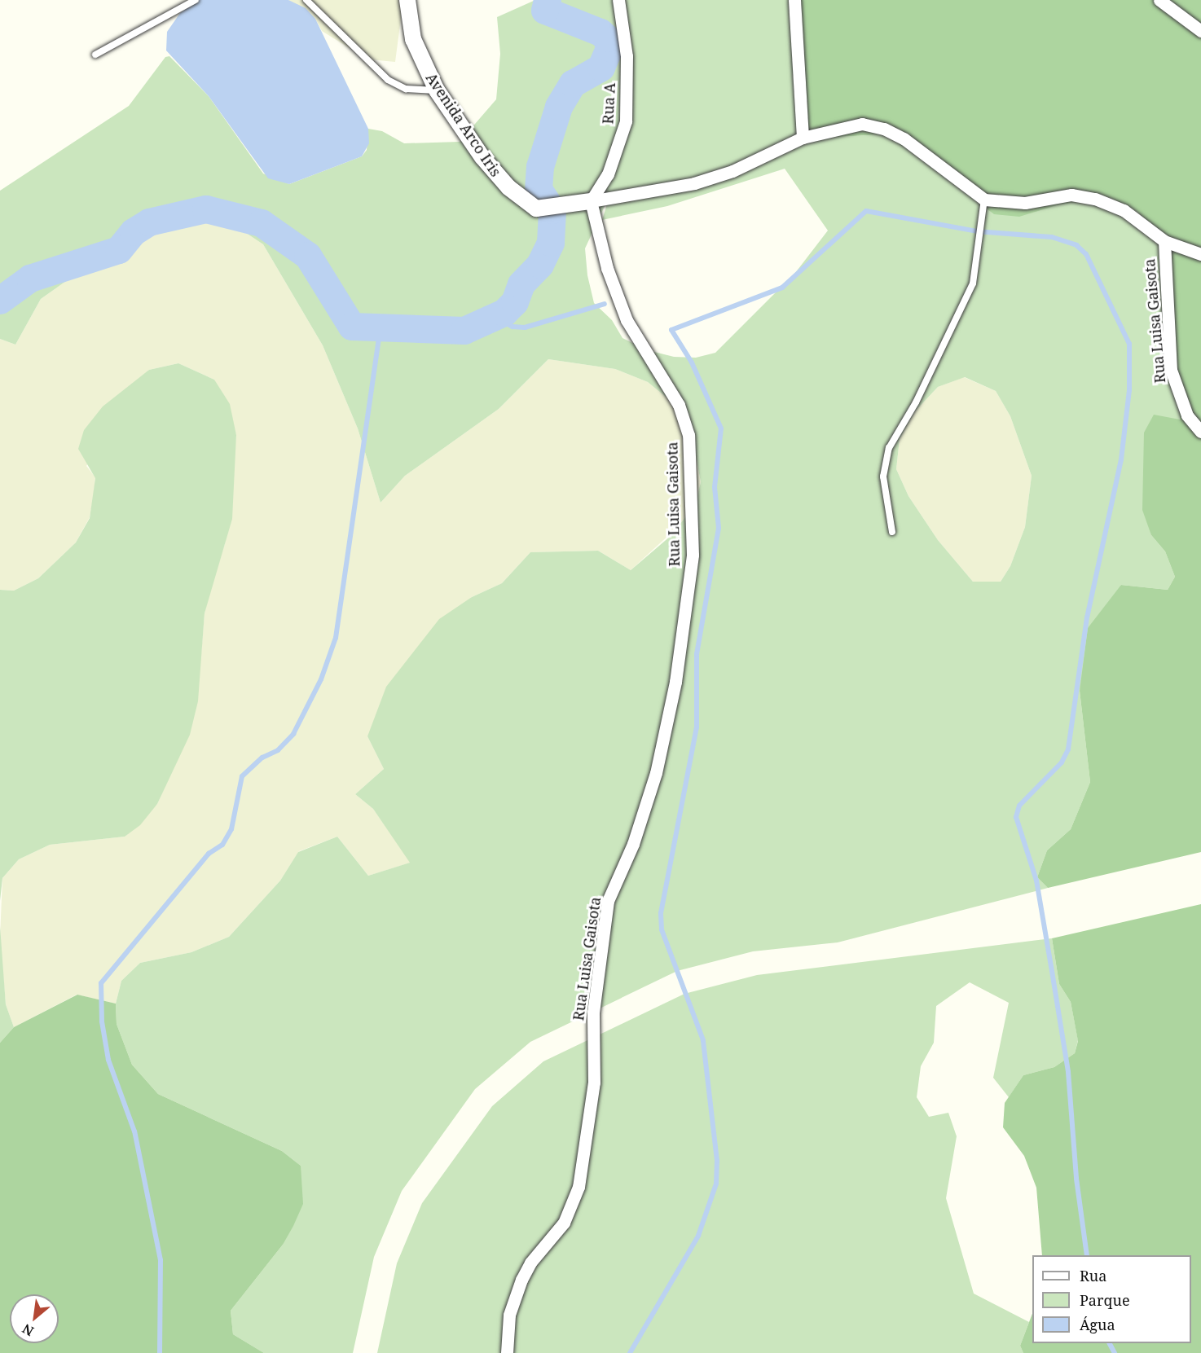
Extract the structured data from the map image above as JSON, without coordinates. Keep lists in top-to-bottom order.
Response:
{
  "streets": {
    "street": ["Rua A", "Avenida Arco Iris", "Rua Luisa Gaisota"]
  },
  "crossings": [
    ["Rua A", "Avenida Arco Iris"],
    ["Rua A", "Rua Luisa Gaisota"],
    ["Avenida Arco Iris", "Rua Luisa Gaisota"]
  ],
  "legend": ["Rua", "Parque", "Água"],
  "north": "bottom left"
}
